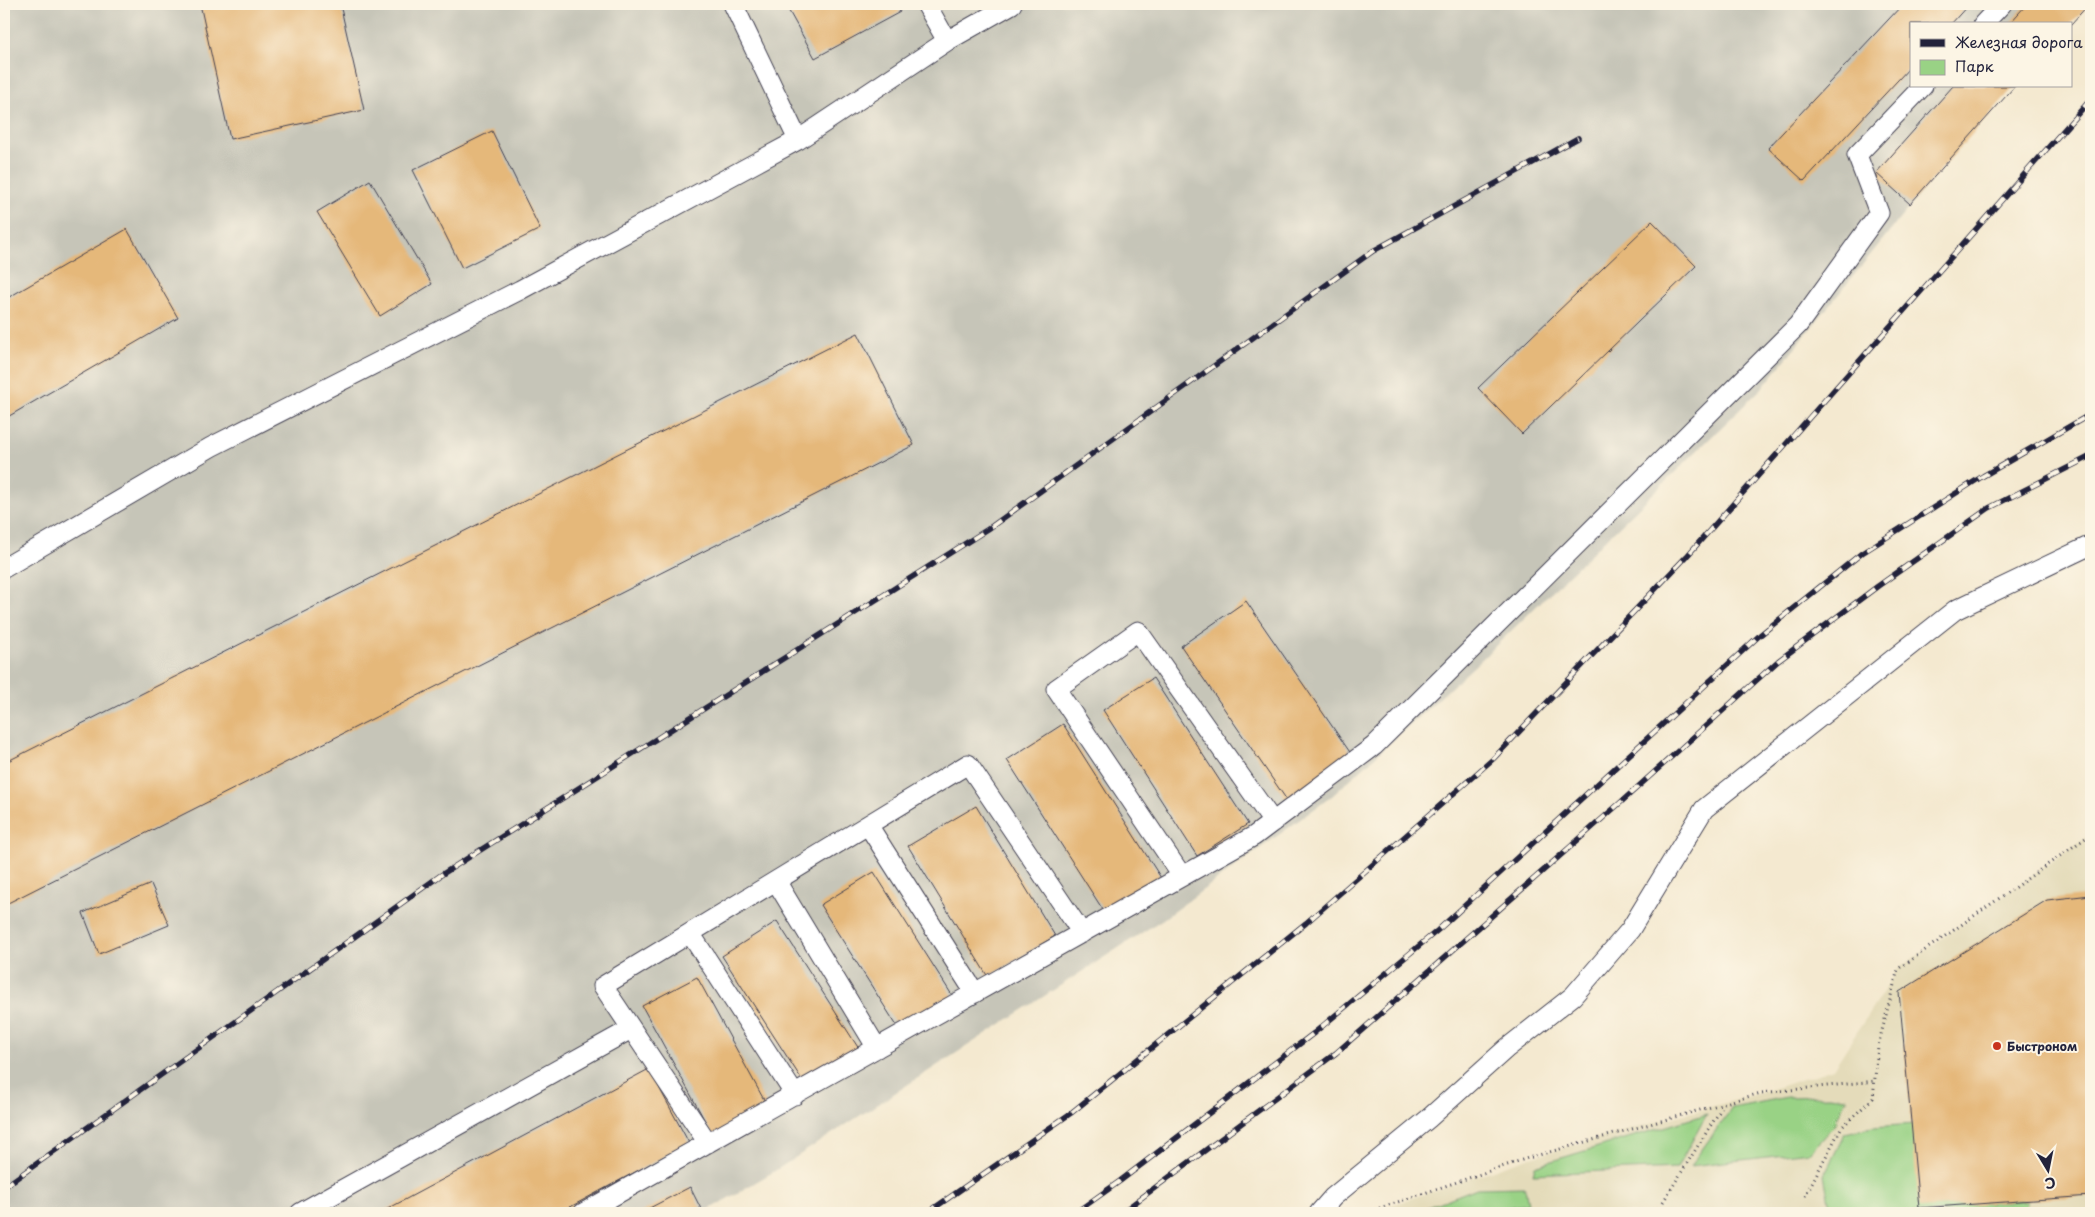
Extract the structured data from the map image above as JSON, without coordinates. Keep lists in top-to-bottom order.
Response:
{
  "places": ["Быстроном"],
  "legend": ["Железная дорога", "Парк"],
  "north": "bottom"
}
